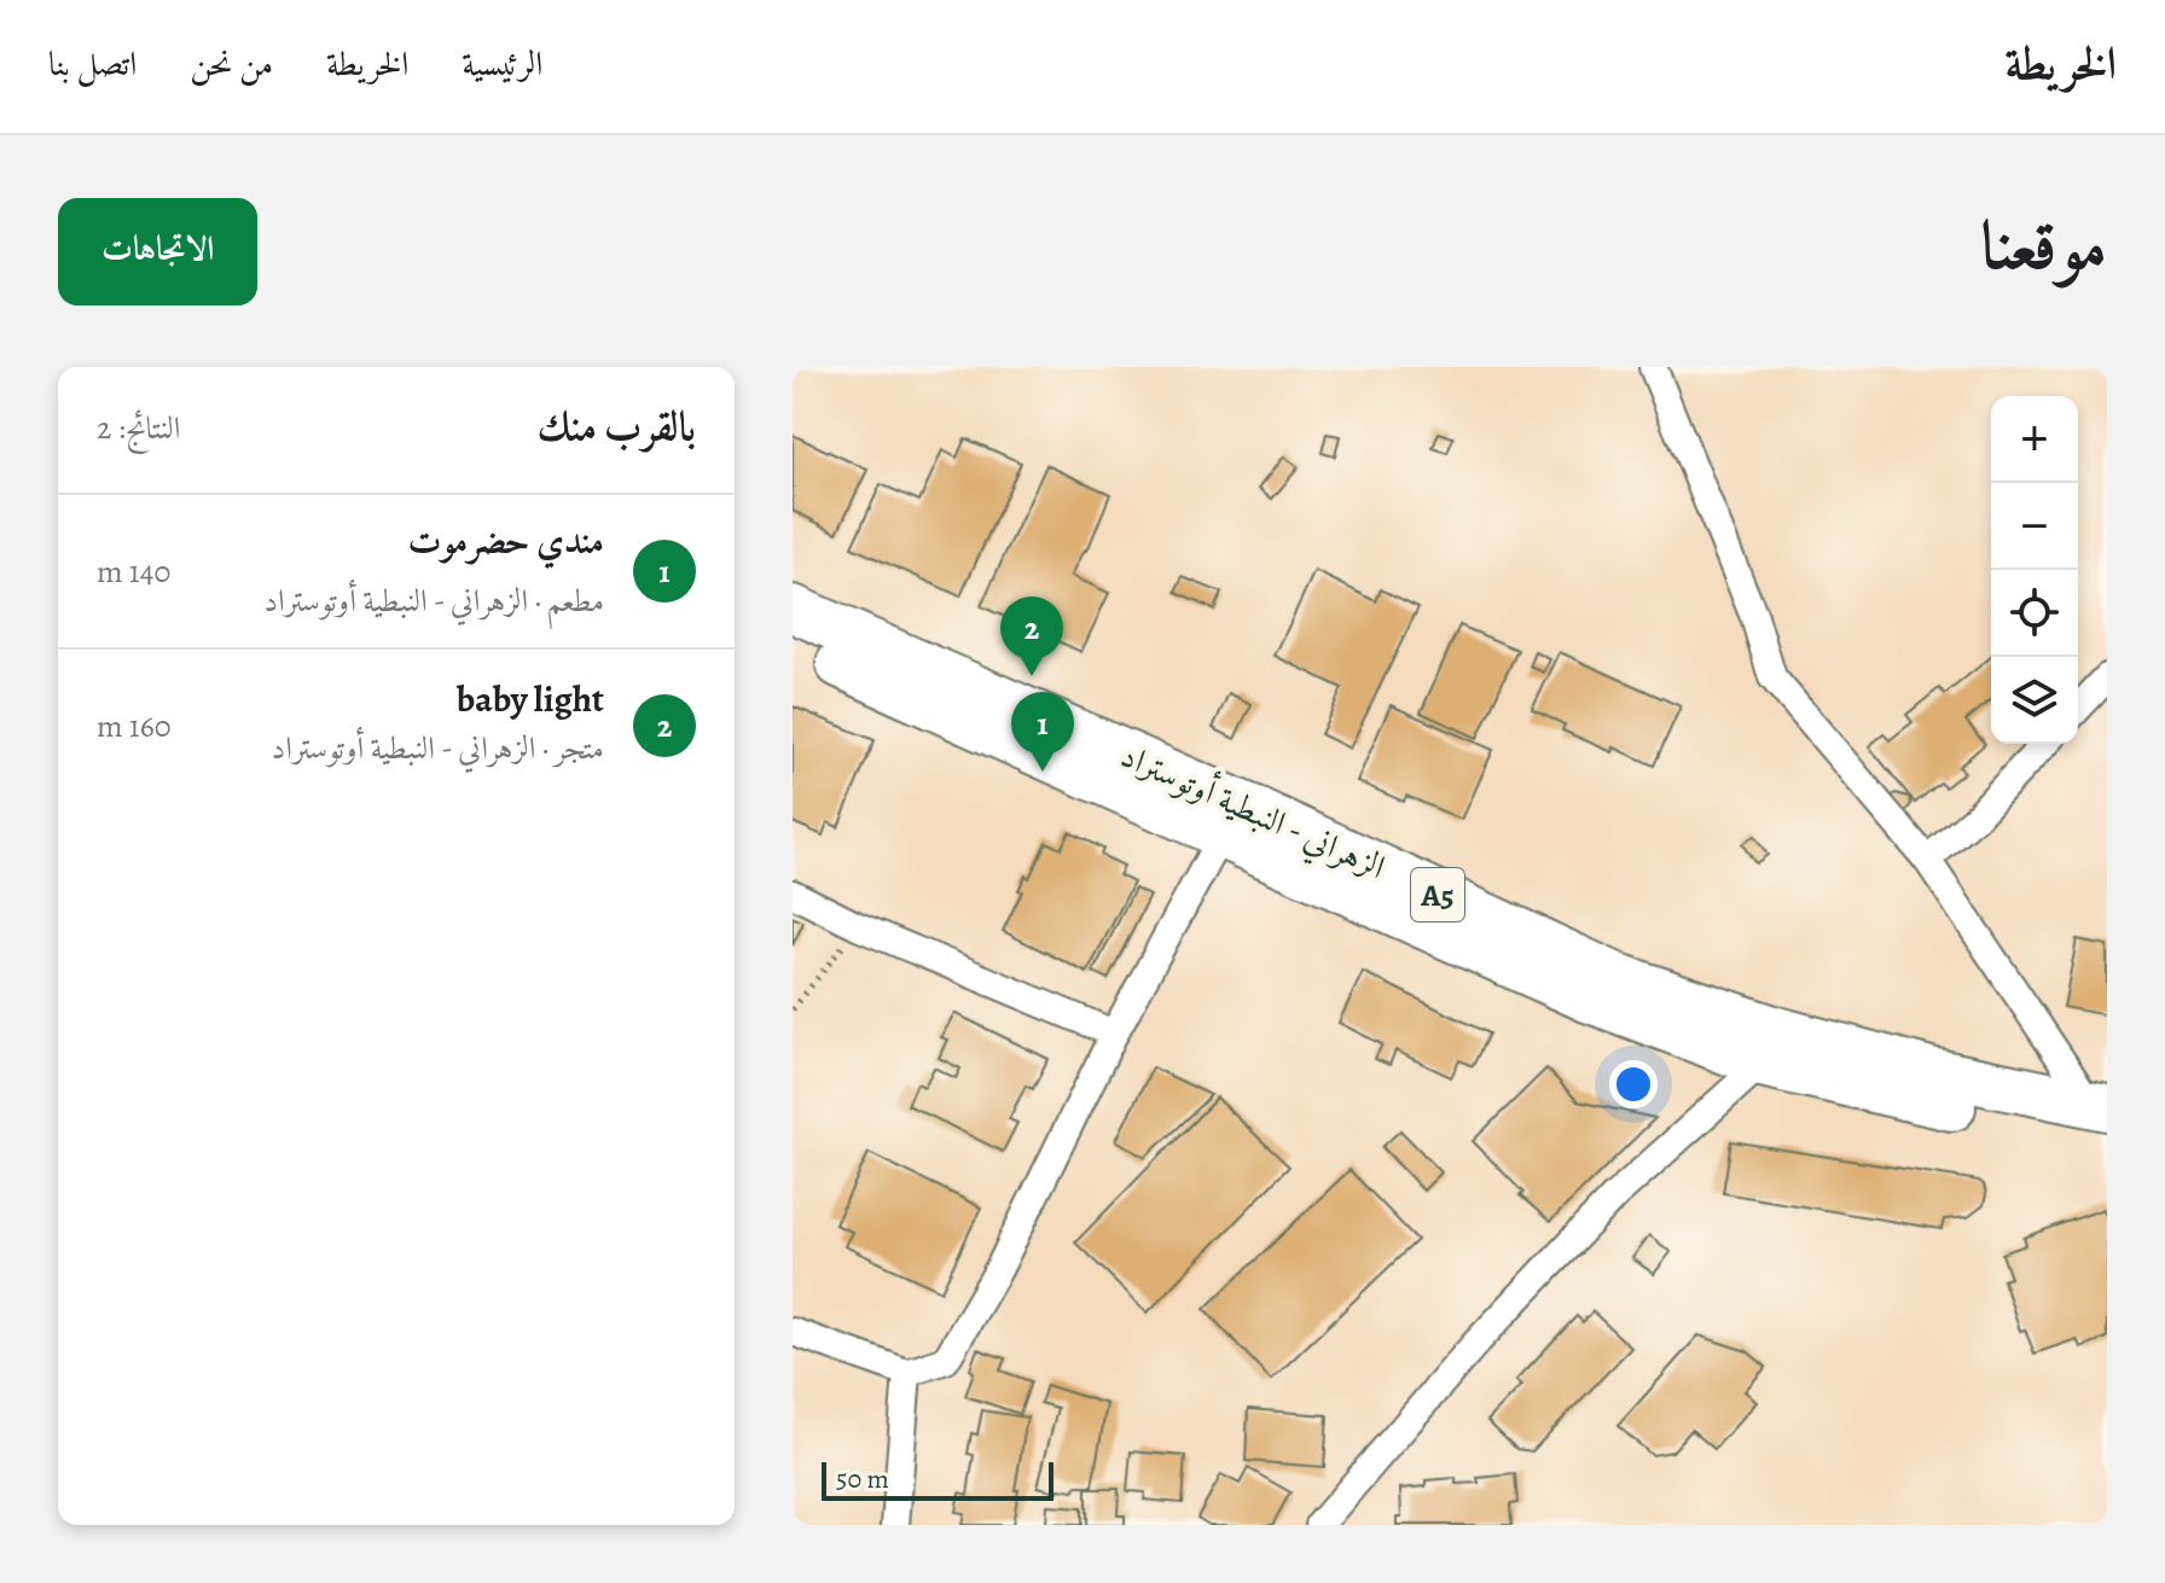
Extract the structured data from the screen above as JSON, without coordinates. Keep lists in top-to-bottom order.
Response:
{
  "streets": {
    "highway": ["الزهراني - النبطية أوتوستراد", "A5"]
  },
  "scale_bar": "50 m",
  "page": {
    "header": "الخريطة",
    "nav": [
      "الرئيسية",
      "الخريطة",
      "من نحن",
      "اتصل بنا"
    ],
    "title": "موقعنا",
    "buttons": "الاتجاهات",
    "heading": ["بالقرب منك", "النتائج: 2"],
    "map_buttons": ["+", "−"],
    "list": [
      {
        "mark": "1",
        "name": "مندي حضرموت",
        "note": "مطعم · الزهراني - النبطية أوتوستراد",
        "value": "140 m"
      },
      {
        "mark": "2",
        "name": "baby light",
        "note": "متجر · الزهراني - النبطية أوتوستراد",
        "value": "160 m"
      }
    ],
    "pins": ["2", "1"],
    "scale": "50 m"
  }
}
